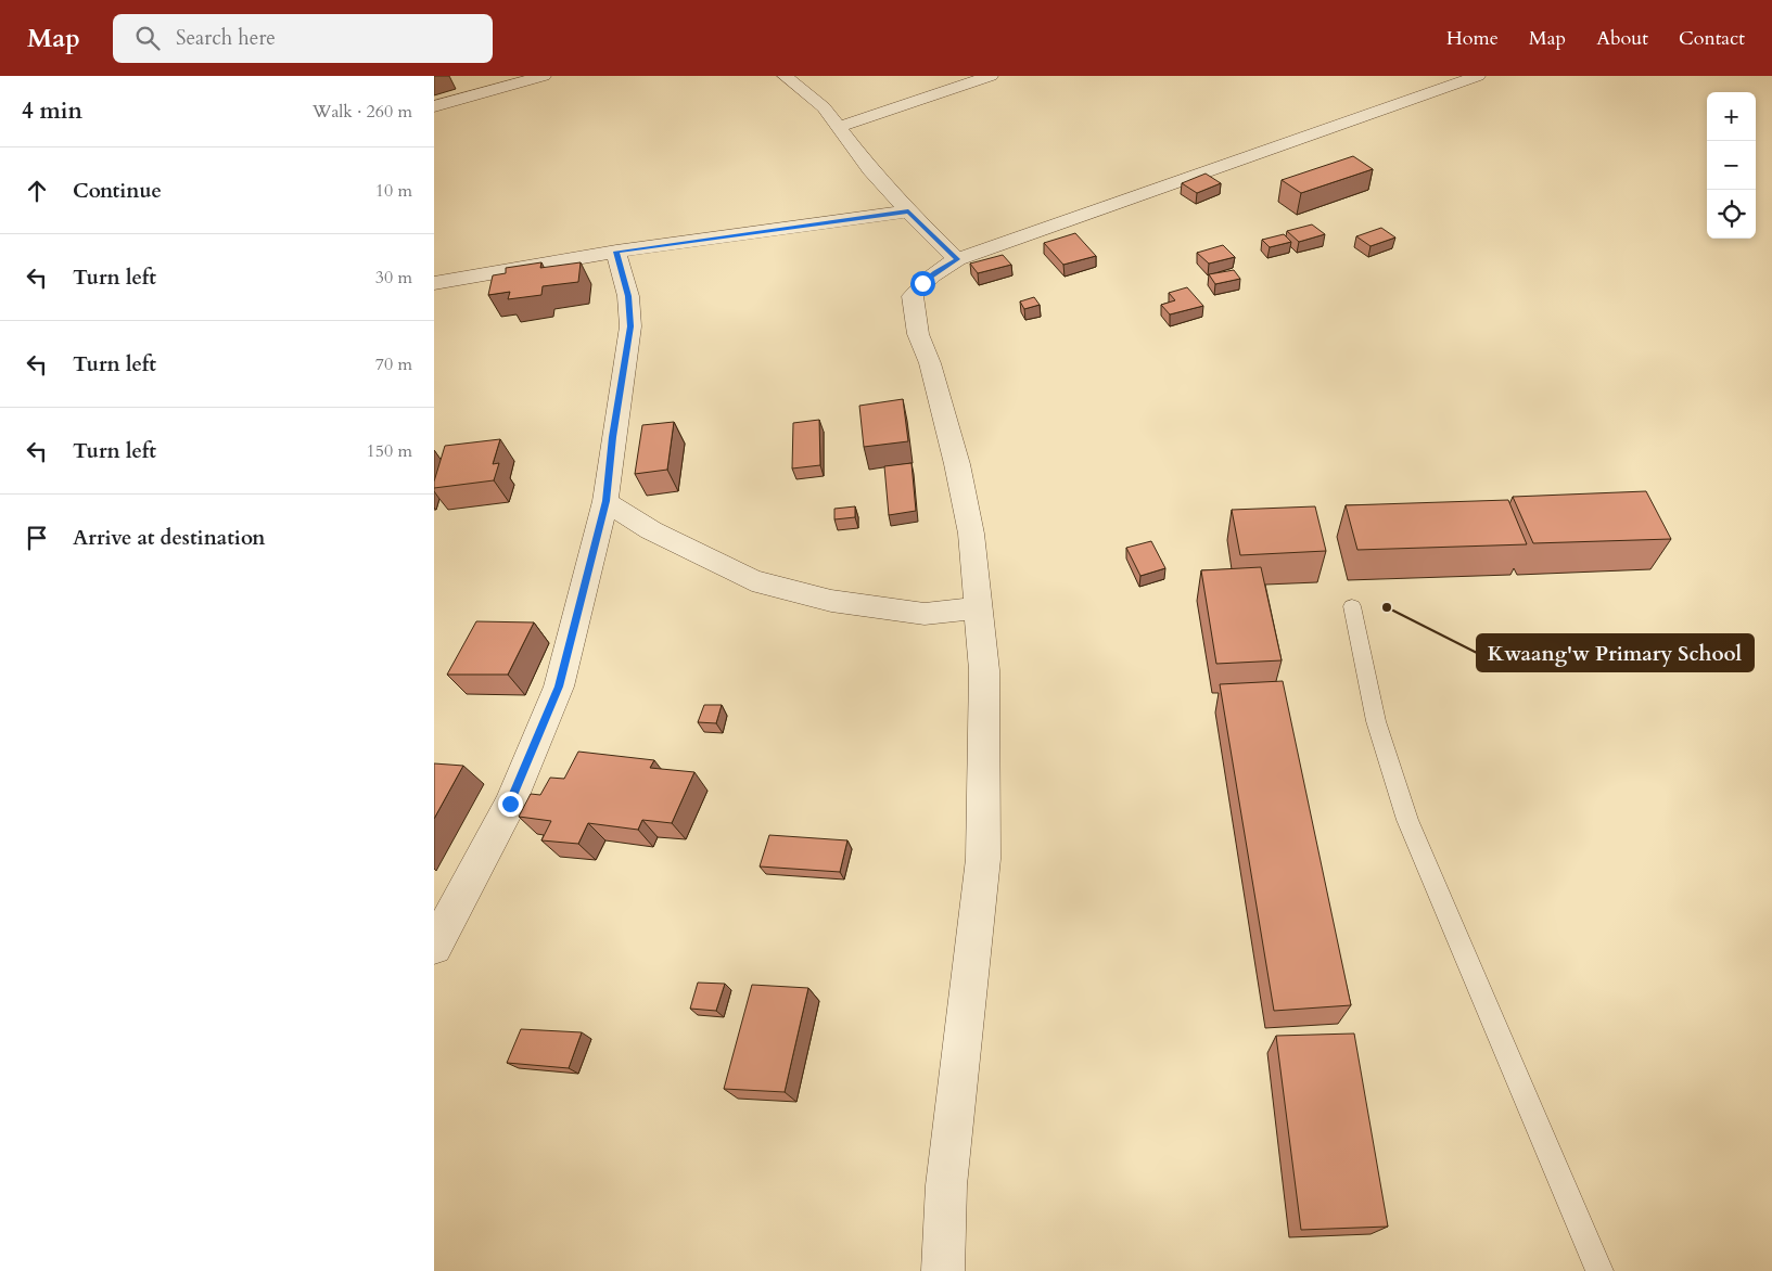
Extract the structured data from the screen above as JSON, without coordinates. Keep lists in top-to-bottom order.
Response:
{
  "places": ["Kwaang'w Primary School"],
  "page": {
    "header": "Map",
    "search": "Search here",
    "nav": [
      "Home",
      "Map",
      "About",
      "Contact"
    ],
    "heading": ["4 min", "Walk · 260 m"],
    "map_buttons": ["+", "−"],
    "list": [
      ["Continue", "10 m"],
      ["Turn left", "30 m"],
      ["Turn left", "70 m"],
      ["Turn left", "150 m"],
      "Arrive at destination"
    ]
  }
}
